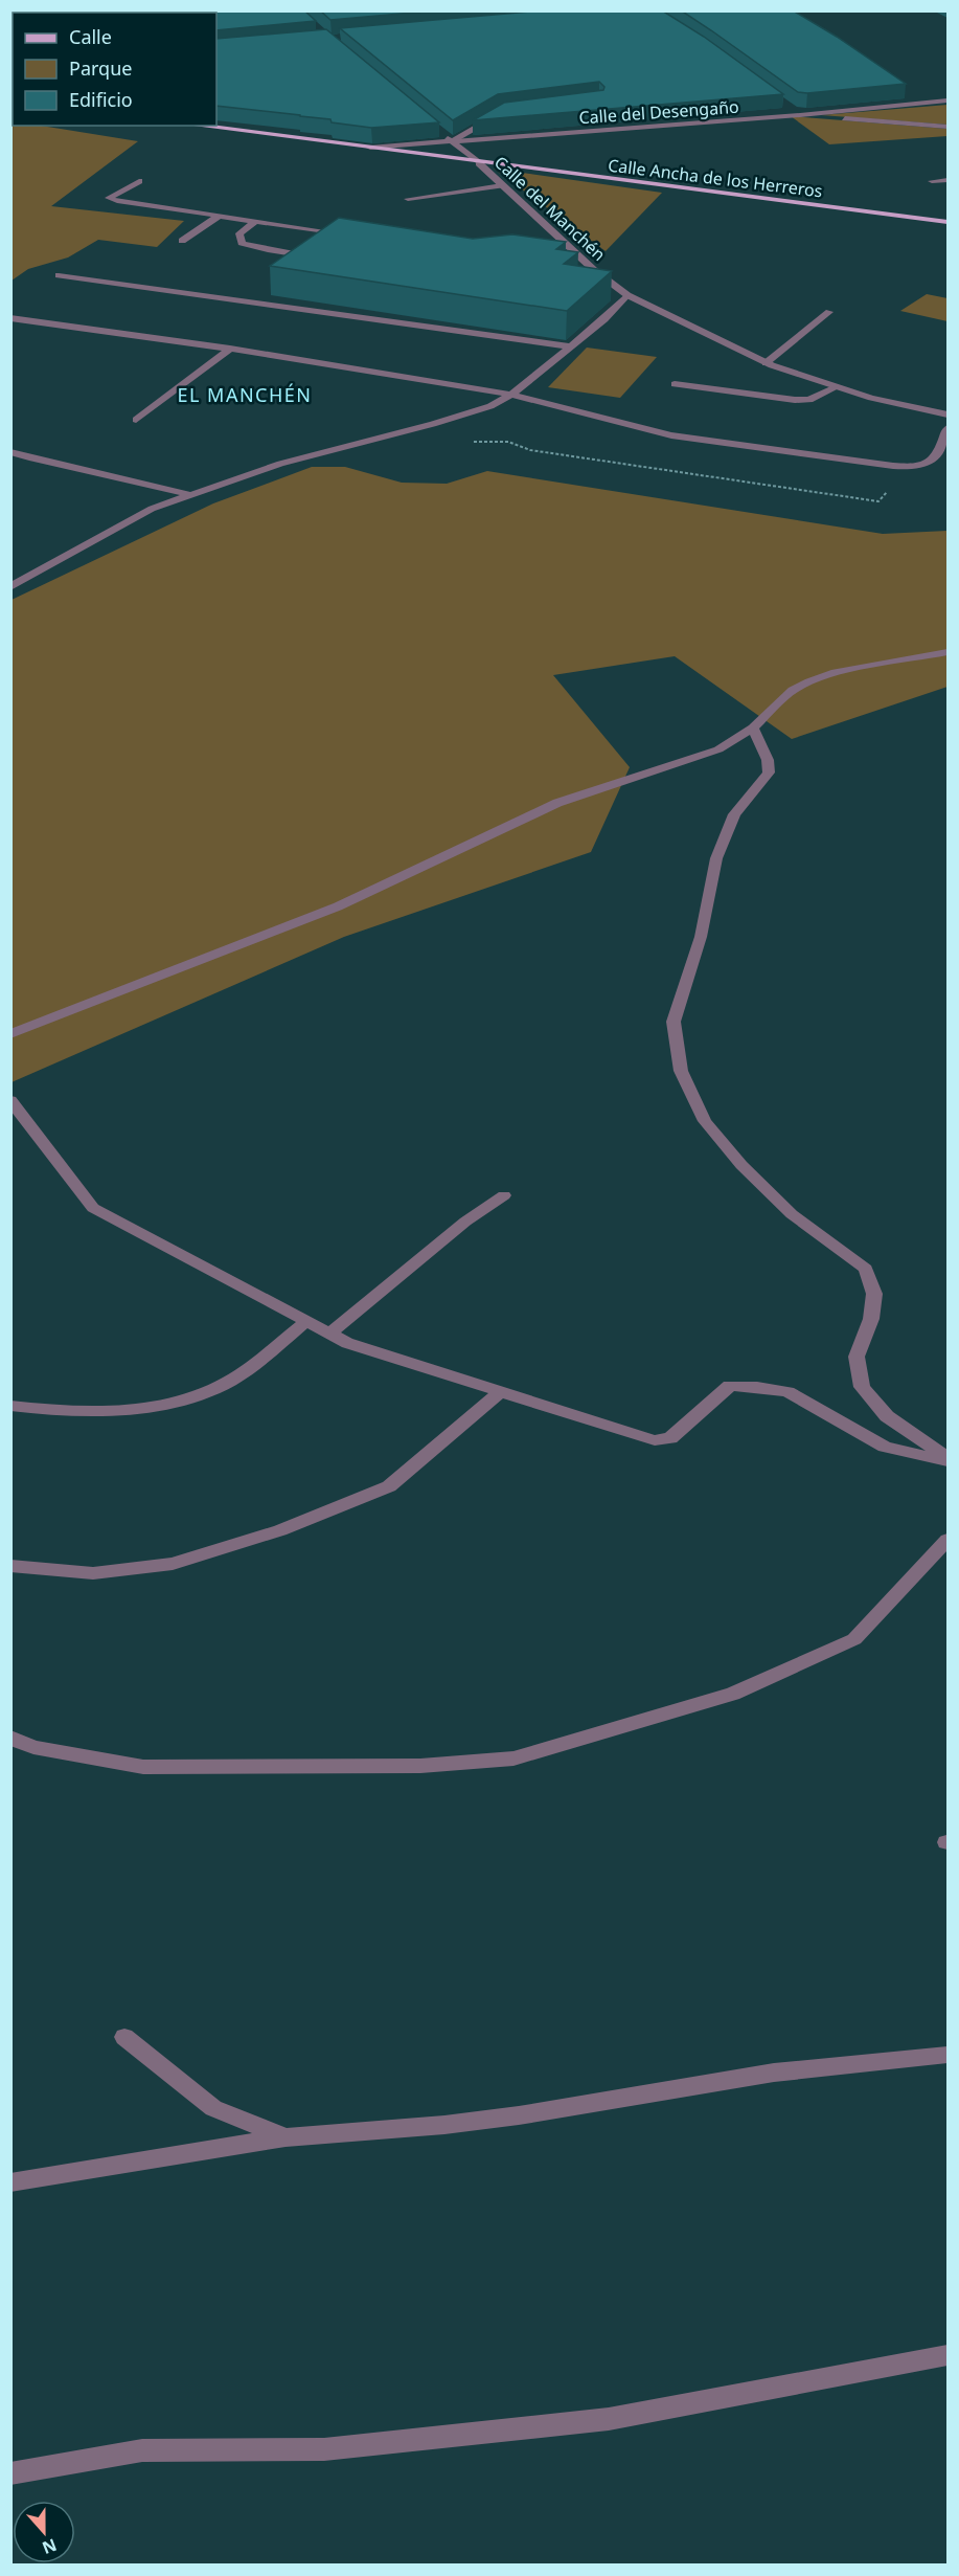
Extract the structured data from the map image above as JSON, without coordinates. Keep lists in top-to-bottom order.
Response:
{
  "streets": {
    "main road": ["Calle Ancha de los Herreros", "Calle del Manchén"],
    "street": ["Calle del Desengaño"]
  },
  "crossings": [
    ["Calle del Desengaño", "Calle del Manchén"],
    ["Calle Ancha de los Herreros", "Calle del Manchén"]
  ],
  "districts": ["EL MANCHÉN"],
  "legend": ["Calle", "Parque", "Edificio"],
  "north": "bottom"
}
